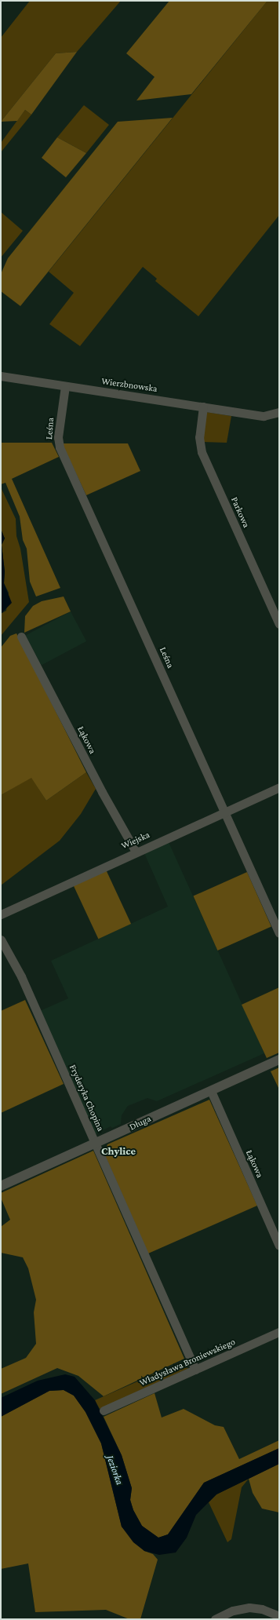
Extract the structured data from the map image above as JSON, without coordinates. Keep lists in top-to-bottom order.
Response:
{
  "streets": {
    "street": [
      "Wierzbnowska",
      "Leśna",
      "Parkowa",
      "Łąkowa",
      "Wiejska",
      "Fryderyka Chopina",
      "Długa",
      "Władysława Broniewskiego"
    ]
  },
  "crossings": [
    ["Wierzbnowska", "Leśna"],
    ["Wierzbnowska", "Parkowa"],
    ["Leśna", "Wiejska"],
    ["Łąkowa", "Wiejska"],
    ["Łąkowa", "Długa"],
    ["Fryderyka Chopina", "Długa"],
    ["Fryderyka Chopina", "Władysława Broniewskiego"]
  ],
  "districts": ["Chylice"],
  "water": ["Jeziorka"]
}
